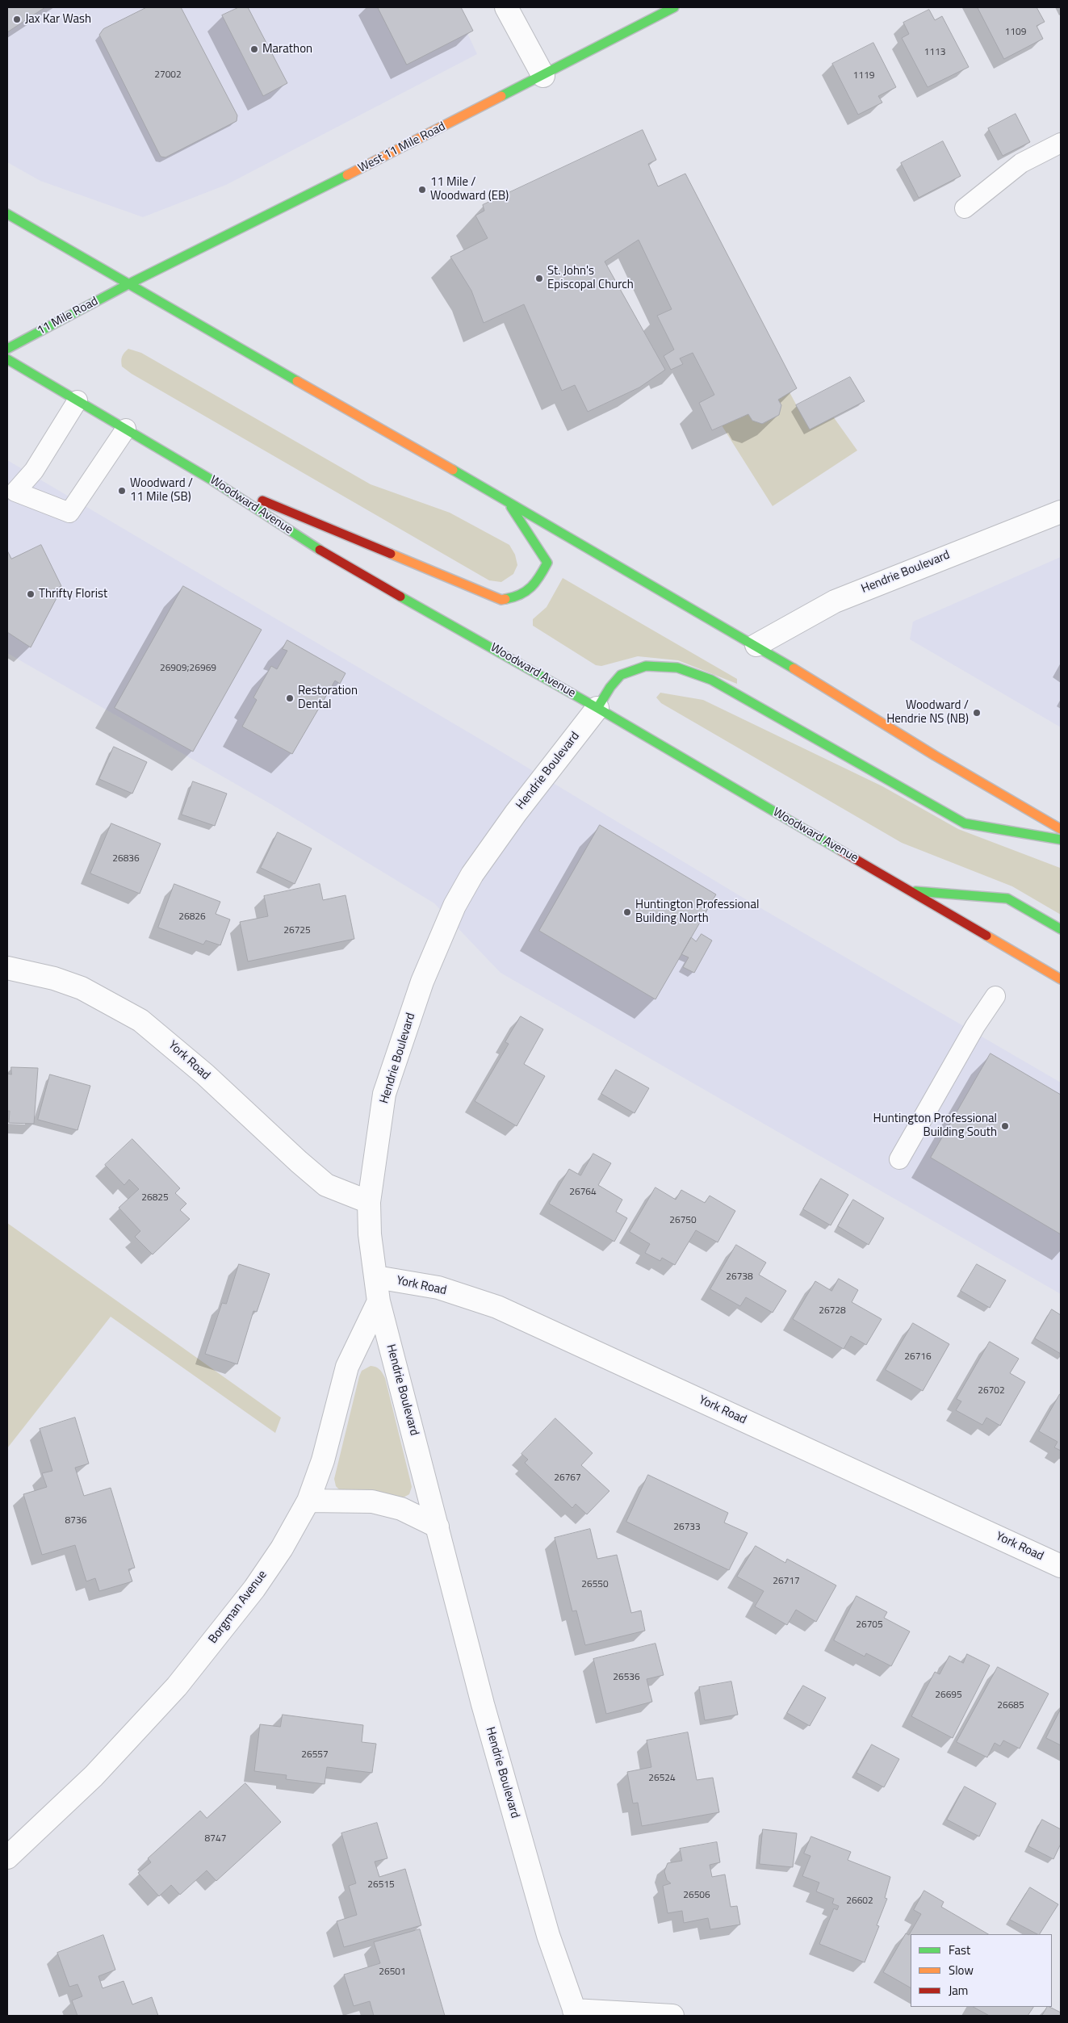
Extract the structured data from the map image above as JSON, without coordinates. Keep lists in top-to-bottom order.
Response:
{
  "streets": {
    "main road": ["West 11 Mile Road", "11 Mile Road", "Woodward Avenue"],
    "street": ["Hendrie Boulevard", "York Road", "Borgman Avenue"]
  },
  "crossings": [
    ["West 11 Mile Road", "11 Mile Road"],
    ["Woodward Avenue", "Hendrie Boulevard"],
    ["Hendrie Boulevard", "York Road"],
    ["Hendrie Boulevard", "Borgman Avenue"]
  ],
  "places": [
    "Jax Kar Wash",
    "Marathon",
    "11 Mile / Woodward (EB)",
    "St. John's Episcopal Church",
    "Woodward / 11 Mile (SB)",
    "Thrifty Florist",
    "Restoration Dental",
    "Woodward / Hendrie NS (NB)",
    "Huntington Professional Building North",
    "Huntington Professional Building South"
  ],
  "house_numbers": [
    "1109",
    "1113",
    "27002",
    "1119",
    "26909;26969",
    "26836",
    "26826",
    "26725",
    "26764",
    "26825",
    "26750",
    "26738",
    "26728",
    "26716",
    "26702",
    "26767",
    "8736",
    "26733",
    "26717",
    "26550",
    "26705",
    "26536",
    "26695",
    "26685",
    "26557",
    "26524",
    "8747",
    "26515",
    "26506",
    "26602",
    "26501"
  ],
  "legend": ["Fast", "Slow", "Jam"]
}
